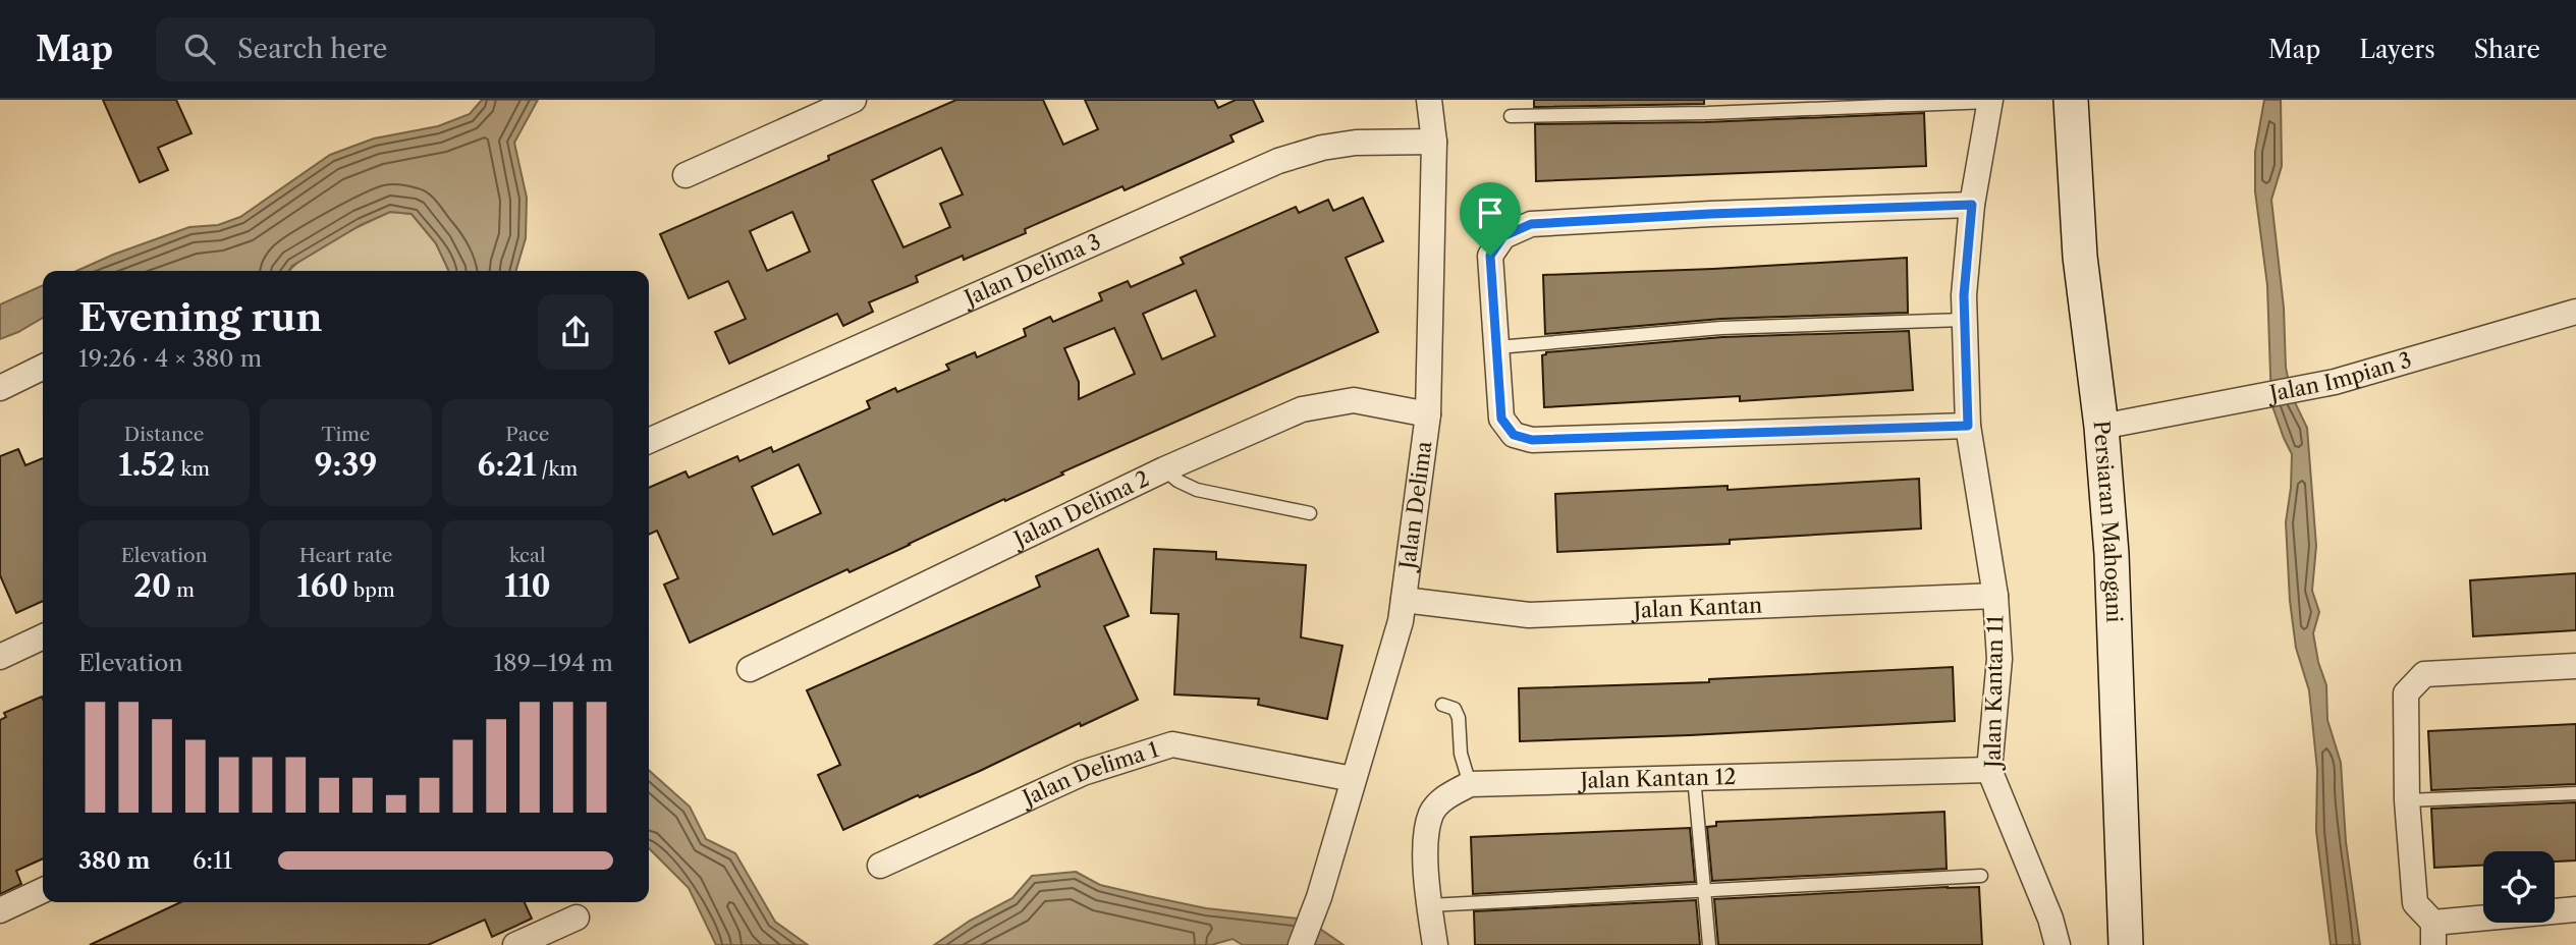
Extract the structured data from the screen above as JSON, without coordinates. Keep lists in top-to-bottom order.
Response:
{
  "streets": {
    "main road": ["Persiaran Mahogani"],
    "street": [
      "Jalan Delima 3",
      "Jalan Impian 3",
      "Jalan Delima",
      "Jalan Delima 2",
      "Jalan Kantan",
      "Jalan Kantan 11",
      "Jalan Delima 1",
      "Jalan Kantan 12"
    ]
  },
  "crossings": [
    ["Jalan Delima 3", "Jalan Delima"],
    ["Jalan Impian 3", "Persiaran Mahogani"],
    ["Jalan Delima", "Jalan Delima 2"],
    ["Jalan Delima", "Jalan Kantan"],
    ["Jalan Delima", "Jalan Delima 1"],
    ["Jalan Kantan", "Jalan Kantan 11"],
    ["Jalan Kantan 11", "Jalan Kantan 12"]
  ],
  "page": {
    "header": "Map",
    "search": "Search here",
    "nav": ["Map", "Layers", "Share"],
    "heading": ["Evening run", "19:26 · 4 × 380 m"],
    "stats": [
      ["Distance", "1.52 km"],
      ["Time", "9:39"],
      ["Pace", "6:21 /km"],
      ["Elevation", "20 m"],
      ["Heart rate", "160 bpm"],
      ["kcal", "110"]
    ],
    "chart": ["Elevation", "189–194 m"],
    "list": [
      {
        "name": "380 m",
        "note": "6:11"
      }
    ]
  }
}
